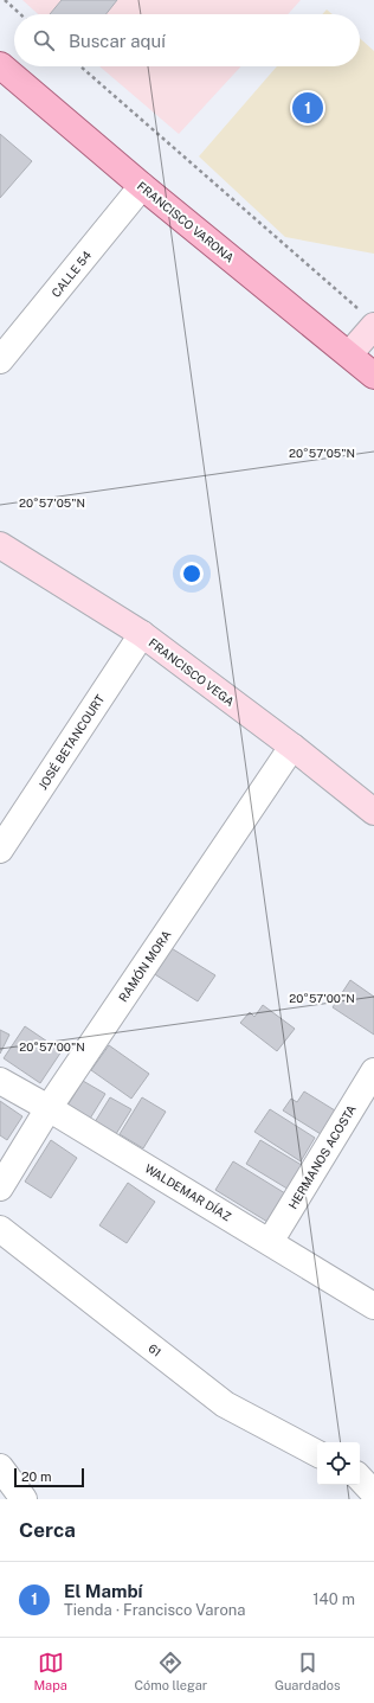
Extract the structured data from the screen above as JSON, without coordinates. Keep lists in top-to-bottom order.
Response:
{
  "streets": {
    "main road": ["FRANCISCO VARONA"],
    "street": [
      "CALLE 54",
      "FRANCISCO VEGA",
      "JOSÉ BETANCOURT",
      "RAMÓN MORA",
      "HERMANOS ACOSTA",
      "WALDEMAR DÍAZ",
      "61"
    ]
  },
  "crossings": [
    ["FRANCISCO VARONA", "CALLE 54"],
    ["FRANCISCO VEGA", "JOSÉ BETANCOURT"],
    ["FRANCISCO VEGA", "RAMÓN MORA"],
    ["RAMÓN MORA", "WALDEMAR DÍAZ"],
    ["HERMANOS ACOSTA", "WALDEMAR DÍAZ"]
  ],
  "scale_bar": "20 m",
  "page": {
    "search": "Buscar aquí",
    "pins": "1",
    "scale": "20 m",
    "heading": "Cerca",
    "list": [
      {
        "mark": "1",
        "name": "El Mambí",
        "note": "Tienda · Francisco Varona",
        "value": "140 m"
      }
    ],
    "nav": ["Mapa", "Cómo llegar", "Guardados"]
  },
  "coordinates": ["20°57'05\"N", "20°57'00\"N"]
}
